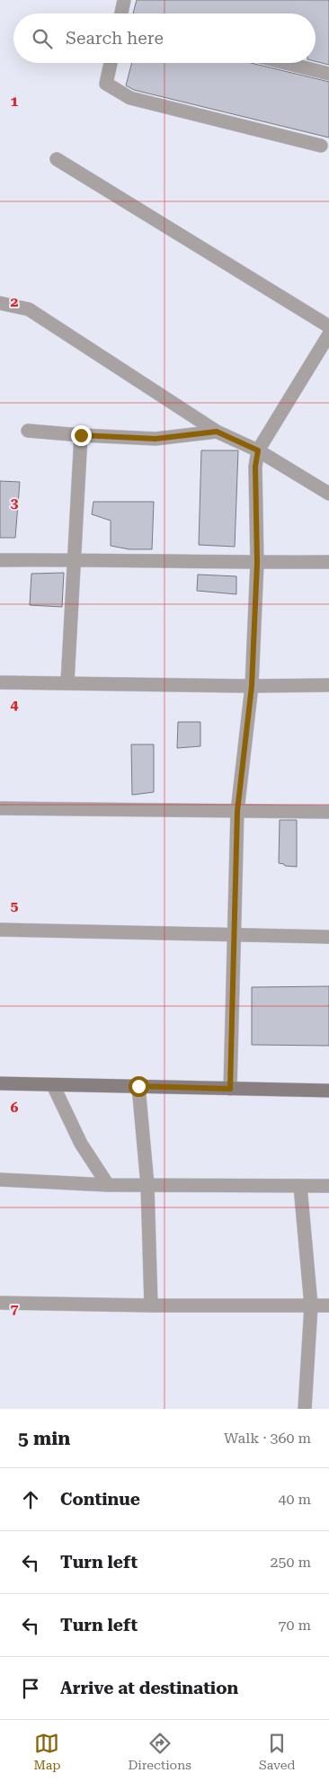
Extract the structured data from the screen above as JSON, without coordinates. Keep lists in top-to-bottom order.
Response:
{
  "page": {
    "search": "Search here",
    "heading": ["5 min", "Walk · 360 m"],
    "list": [
      ["Continue", "40 m"],
      ["Turn left", "250 m"],
      ["Turn left", "70 m"],
      "Arrive at destination"
    ],
    "nav": ["Map", "Directions", "Saved"]
  },
  "grid": {
    "rows": [
      "1",
      "2",
      "3",
      "4",
      "5",
      "6",
      "7"
    ]
  }
}
